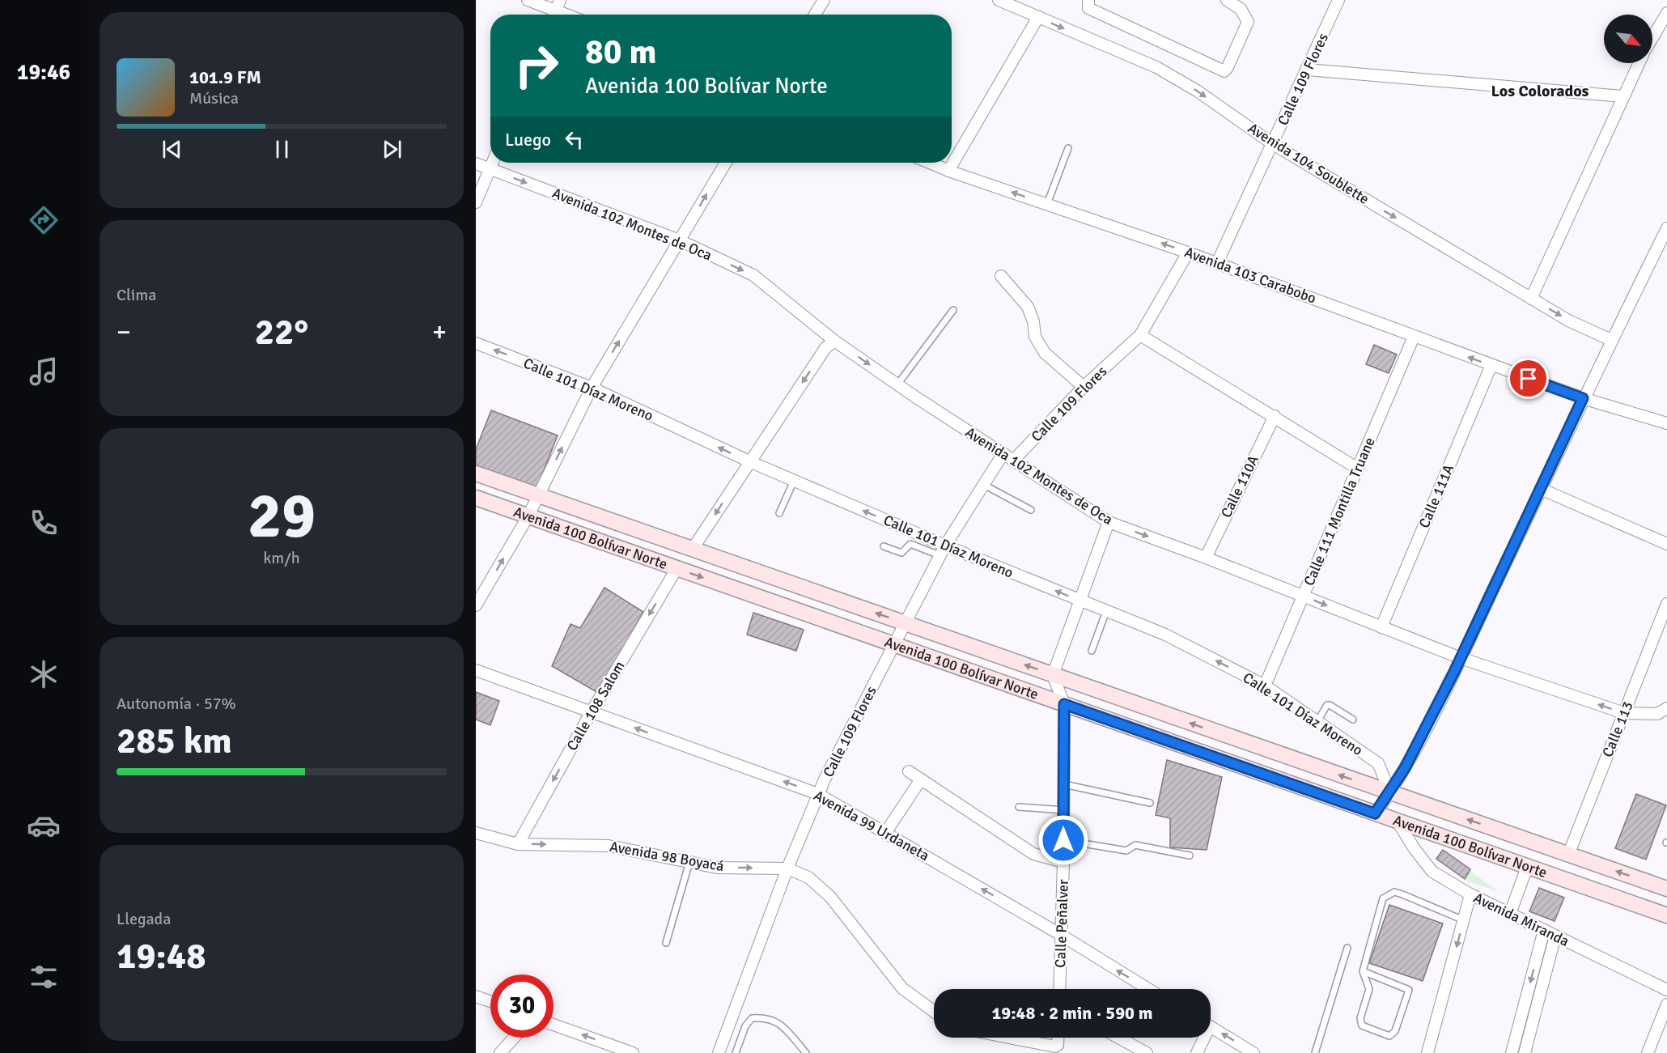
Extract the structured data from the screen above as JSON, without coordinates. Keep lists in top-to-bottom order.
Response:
{
  "streets": {
    "main road": ["Avenida 100 Bolívar Norte"],
    "street": [
      "Calle 109 Flores",
      "Avenida 104 Soublette",
      "Avenida 102 Montes de Oca",
      "Avenida 103 Carabobo",
      "Calle 101 Díaz Moreno",
      "Calle 110A",
      "Calle 111A",
      "Calle 111 Montilla Truane",
      "Calle 108 Salom",
      "Calle 113",
      "Avenida 99 Urdaneta",
      "Avenida 98 Boyacá",
      "Avenida Miranda",
      "Calle Peñalver"
    ]
  },
  "crossings": [
    ["Calle 109 Flores", "Avenida 104 Soublette"],
    ["Calle 109 Flores", "Avenida 102 Montes de Oca"],
    ["Calle 109 Flores", "Avenida 103 Carabobo"],
    ["Calle 109 Flores", "Calle 101 Díaz Moreno"],
    ["Calle 109 Flores", "Avenida 100 Bolívar Norte"],
    ["Calle 109 Flores", "Avenida 99 Urdaneta"],
    ["Calle 109 Flores", "Avenida 98 Boyacá"],
    ["Avenida 102 Montes de Oca", "Calle 110A"],
    ["Avenida 102 Montes de Oca", "Calle 111A"],
    ["Avenida 102 Montes de Oca", "Calle 111 Montilla Truane"],
    ["Avenida 102 Montes de Oca", "Calle 113"],
    ["Avenida 103 Carabobo", "Calle 111A"],
    ["Avenida 103 Carabobo", "Calle 111 Montilla Truane"],
    ["Calle 101 Díaz Moreno", "Calle 111 Montilla Truane"],
    ["Calle 101 Díaz Moreno", "Avenida 100 Bolívar Norte"],
    ["Avenida 100 Bolívar Norte", "Calle 108 Salom"],
    ["Avenida 100 Bolívar Norte", "Calle 113"],
    ["Avenida 100 Bolívar Norte", "Avenida Miranda"],
    ["Avenida 100 Bolívar Norte", "Calle Peñalver"],
    ["Calle 108 Salom", "Avenida 99 Urdaneta"],
    ["Calle 108 Salom", "Avenida 98 Boyacá"],
    ["Avenida 99 Urdaneta", "Calle Peñalver"]
  ],
  "one_way": [
    "Avenida 104 Soublette",
    "Avenida 103 Carabobo",
    "Calle 101 Díaz Moreno",
    "Calle 108 Salom",
    "Avenida 98 Boyacá"
  ],
  "districts": ["Los Colorados"],
  "north": "bottom right",
  "page": {
    "tabs": "19:46",
    "turn": ["80 m", "Avenida 100 Bolívar Norte"],
    "song": ["101.9 FM", "Música"],
    "then": "Luego",
    "tile": [
      "Clima",
      ["29", "km/h"],
      ["Autonomía · 57%", "285 km"],
      ["Llegada", "19:48"]
    ],
    "heat": ["−", "22°", "+"],
    "limit": "30",
    "trip": "19:48 · 2 min · 590 m"
  }
}
